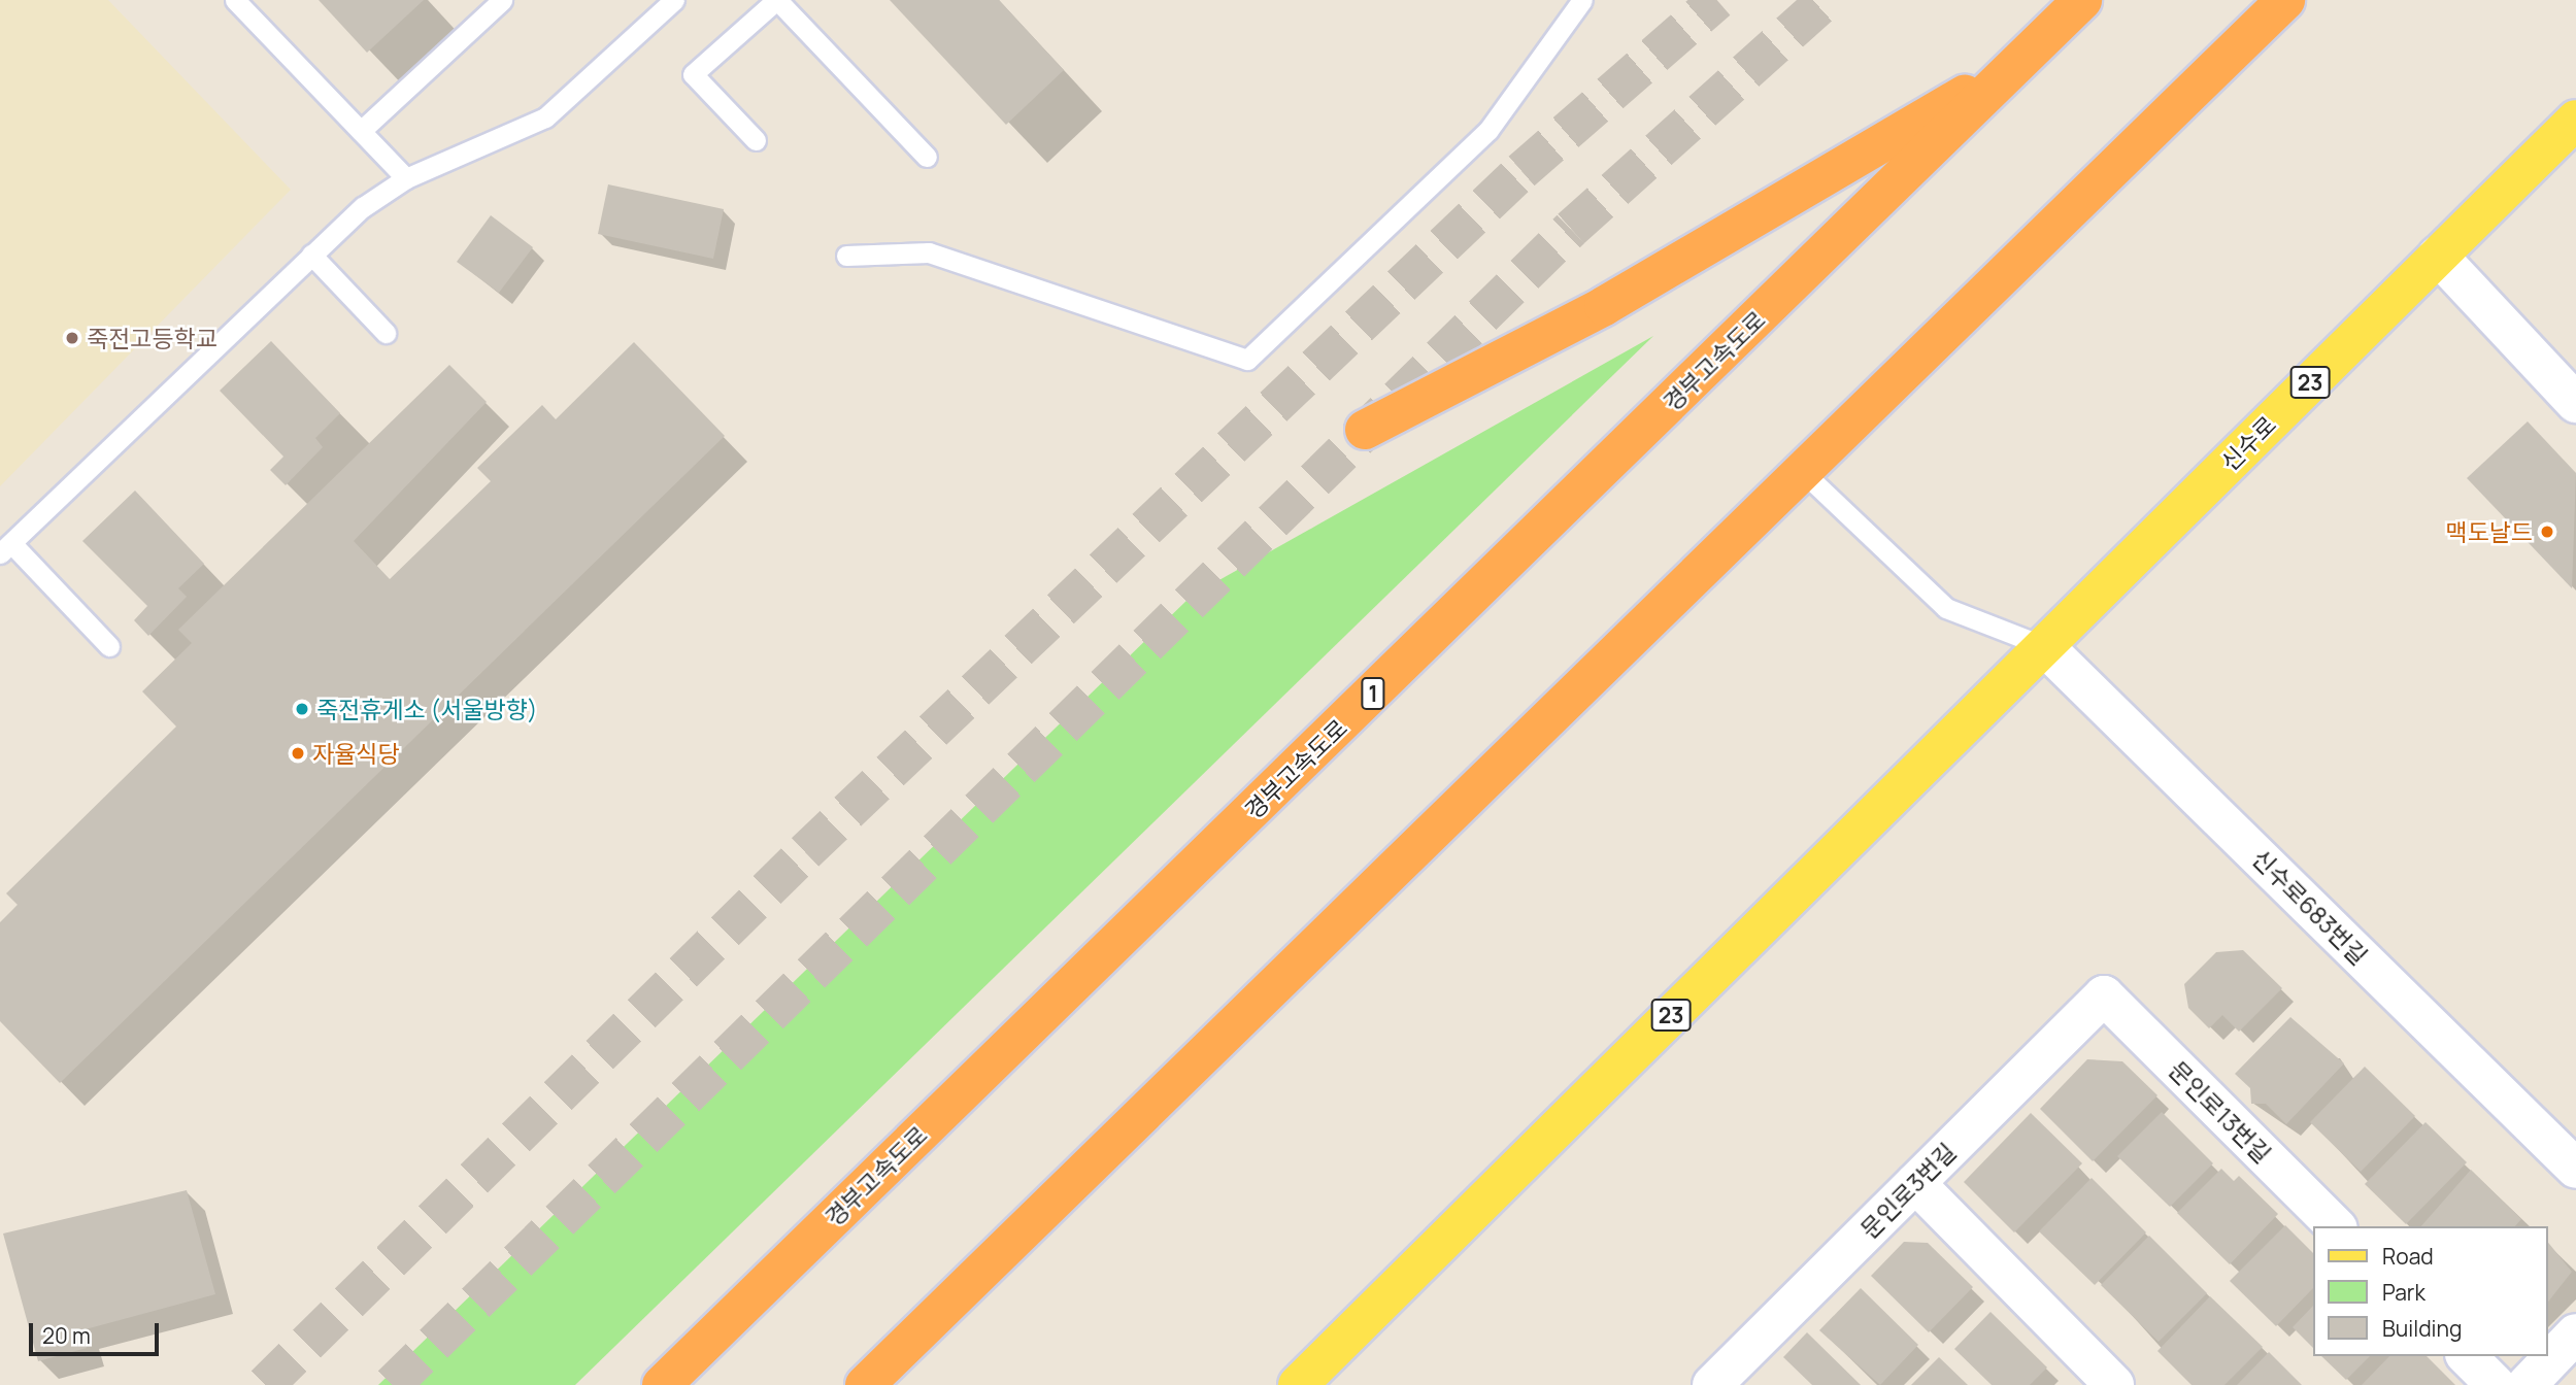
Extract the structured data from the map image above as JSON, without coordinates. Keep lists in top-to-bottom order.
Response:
{
  "streets": {
    "highway": ["경부고속도로", "1"],
    "main road": ["23", "신수로"],
    "street": ["신수로683번길", "문인로13번길", "문인로3번길"]
  },
  "crossings": [
    ["23", "신수로"],
    ["23", "신수로683번길"],
    ["신수로", "신수로683번길"],
    ["문인로13번길", "문인로3번길"]
  ],
  "places": [
    "죽전고등학교",
    "맥도날드",
    "죽전휴게소 (서울방향)",
    "자율식당"
  ],
  "legend": ["Road", "Park", "Building"],
  "scale_bar": "20 m"
}
